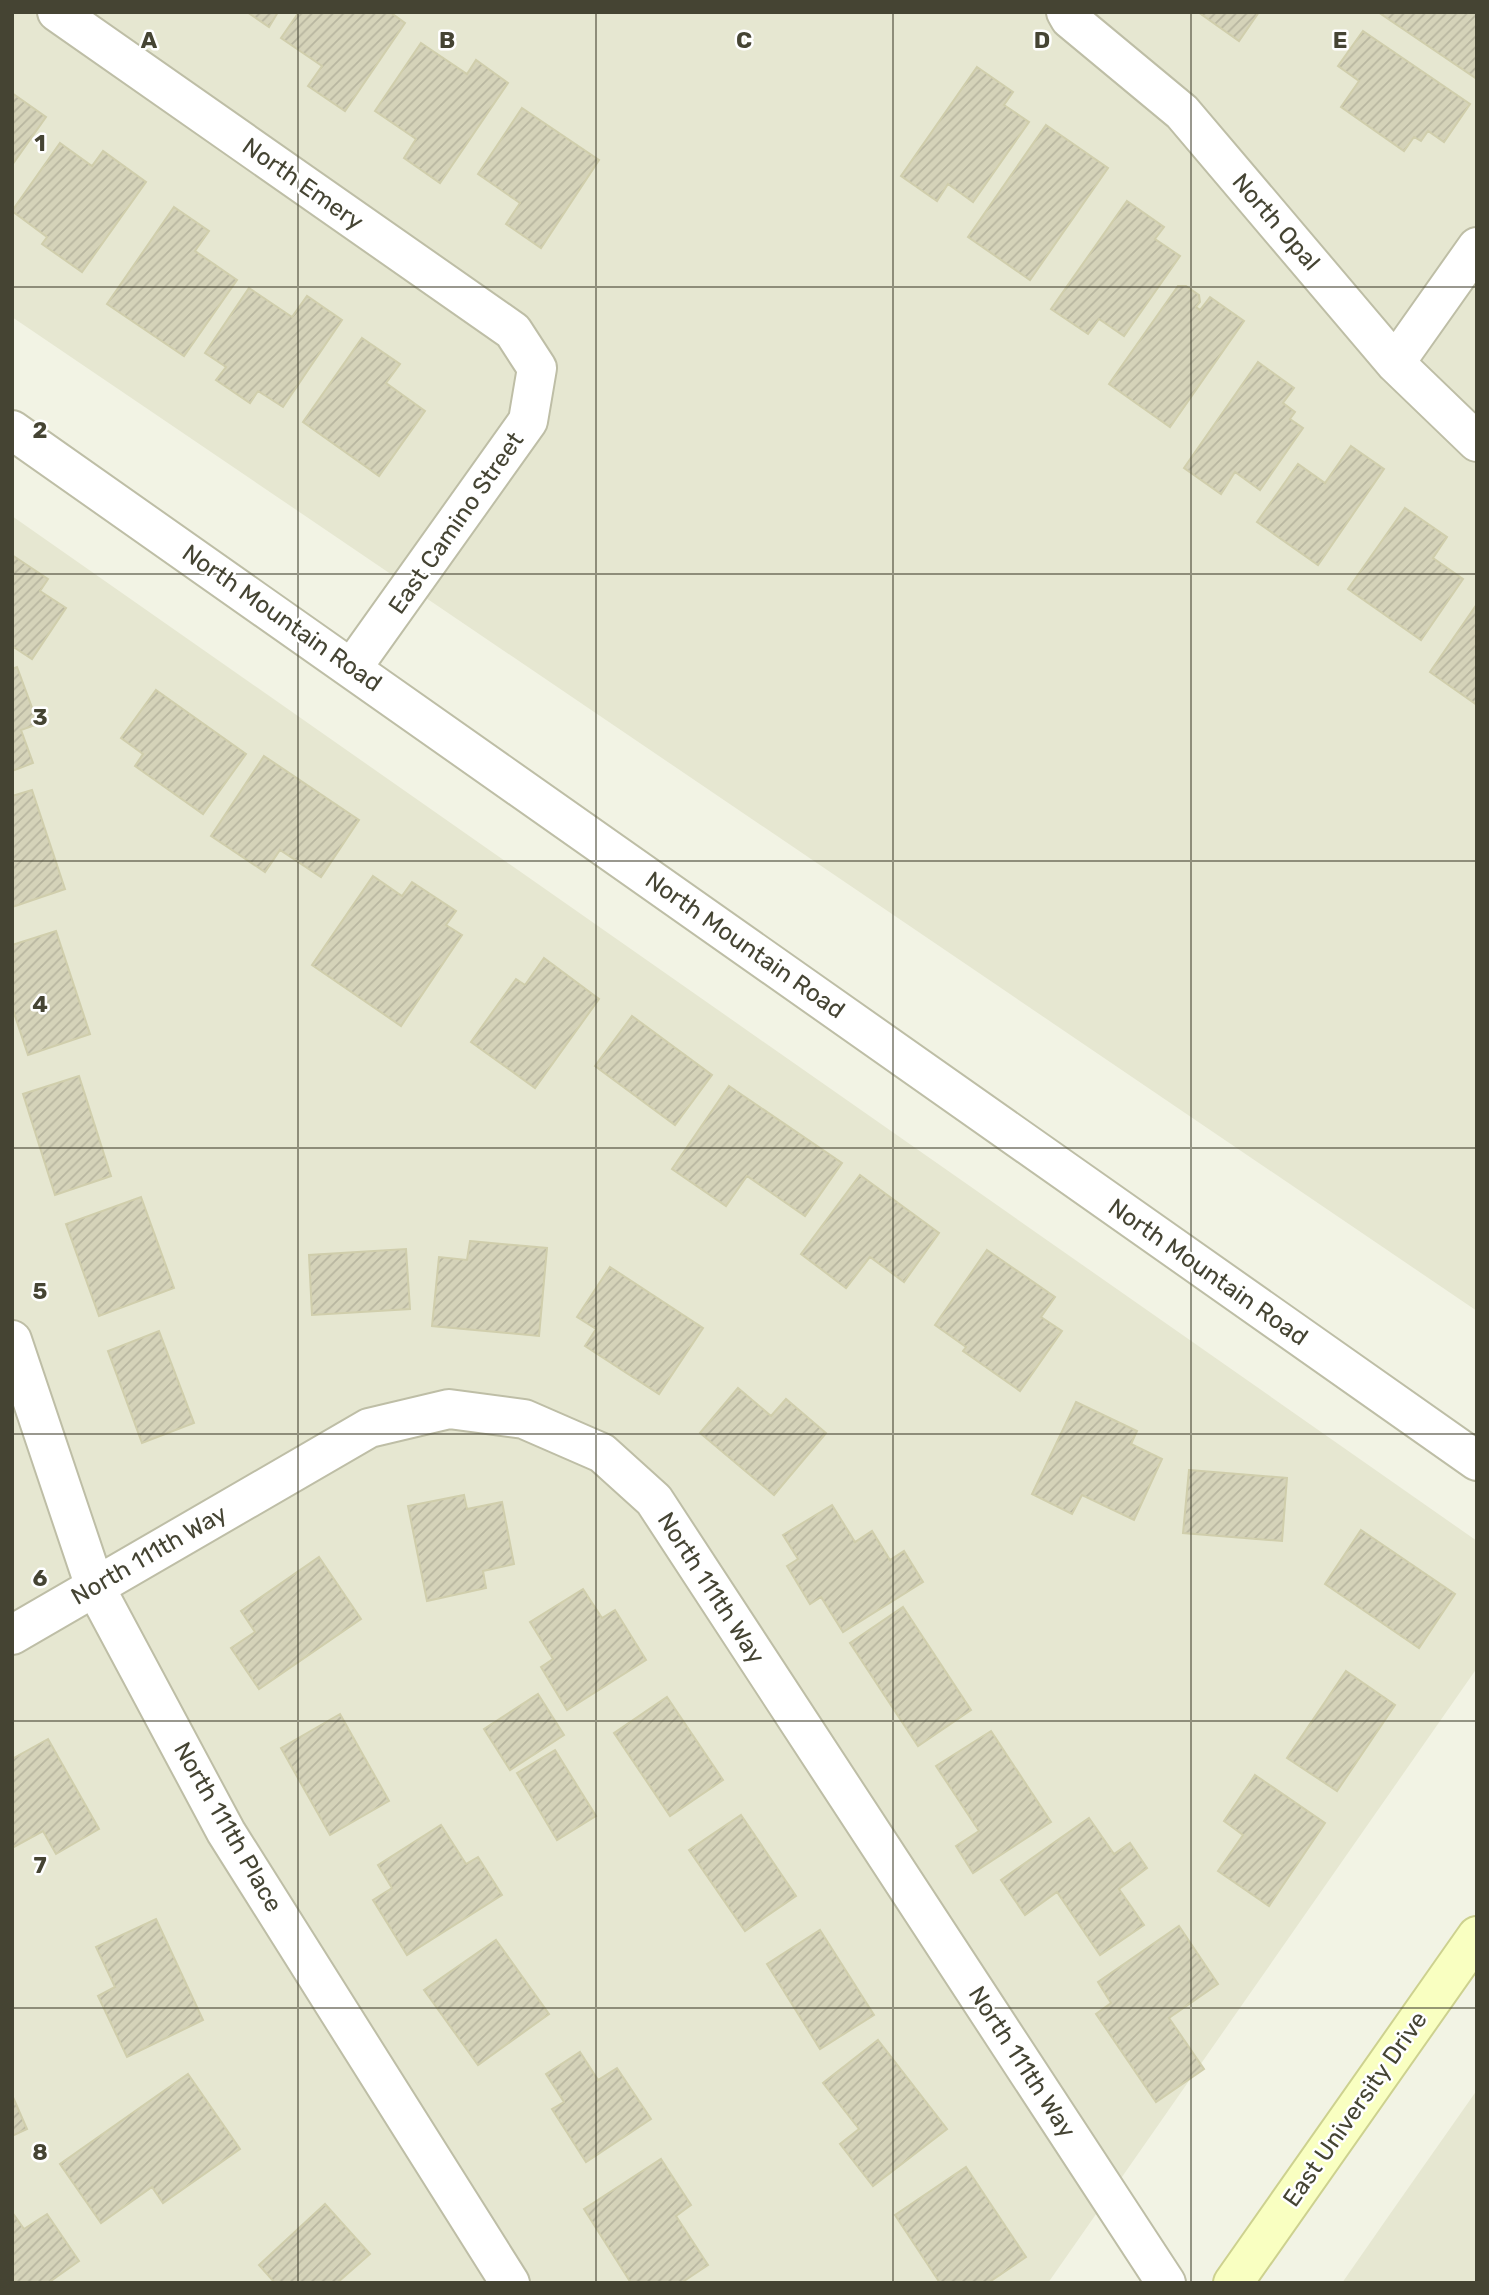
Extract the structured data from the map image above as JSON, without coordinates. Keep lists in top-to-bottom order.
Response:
{
  "streets": {
    "main road": ["East University Drive"],
    "street": [
      "North Emery",
      "North Opal",
      "East Camino Street",
      "North Mountain Road",
      "North 111th Way",
      "North 111th Place"
    ]
  },
  "crossings": [
    ["North Emery", "East Camino Street"],
    ["East Camino Street", "North Mountain Road"],
    ["North 111th Way", "North 111th Place"]
  ],
  "grid": {
    "columns": [
      "A",
      "B",
      "C",
      "D",
      "E"
    ],
    "rows": [
      "1",
      "2",
      "3",
      "4",
      "5",
      "6",
      "7",
      "8"
    ]
  }
}
